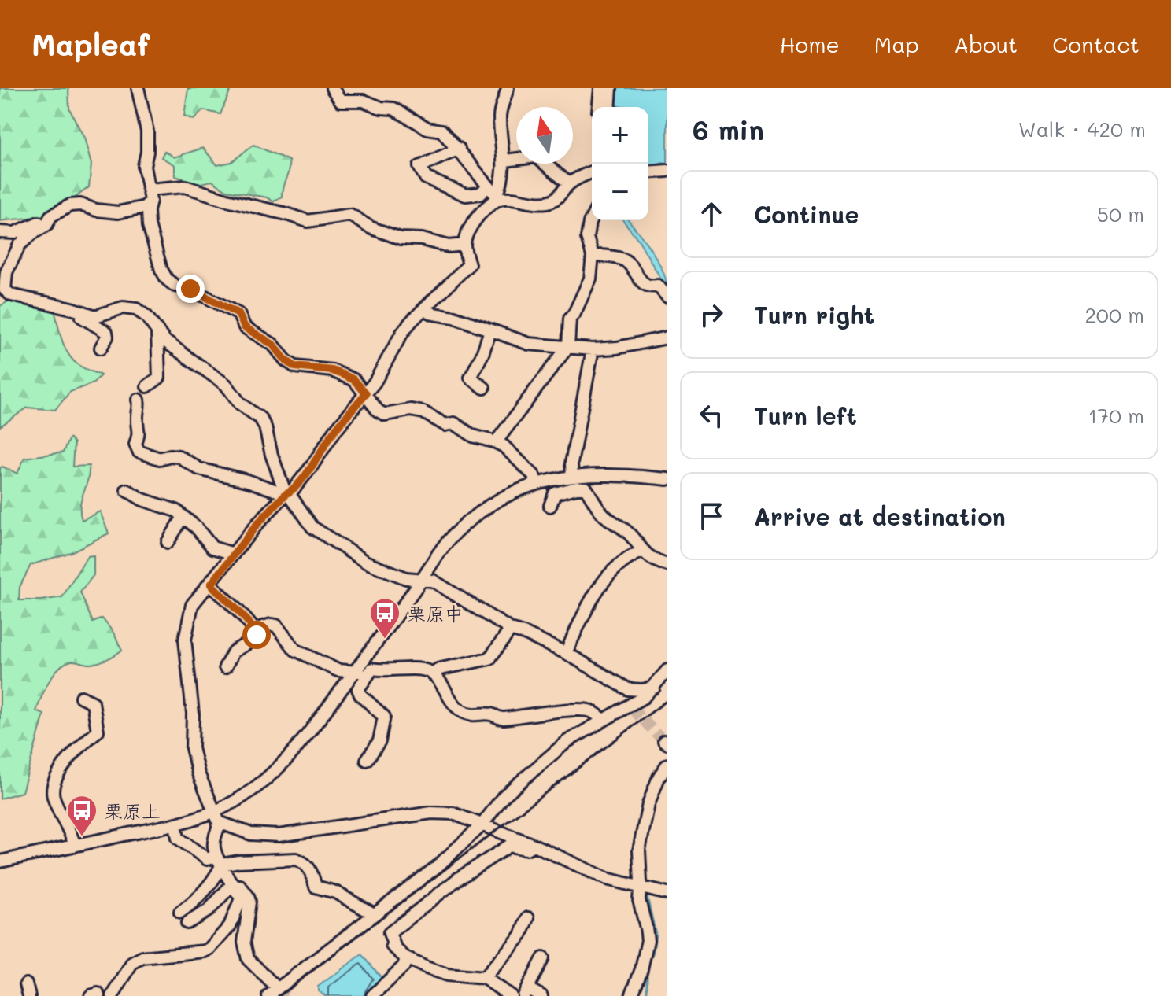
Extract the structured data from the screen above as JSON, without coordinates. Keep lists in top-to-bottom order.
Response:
{
  "places": {
    "bus stop": ["栗原中", "栗原上"]
  },
  "north": "top",
  "page": {
    "header": "Mapleaf",
    "nav": [
      "Home",
      "Map",
      "About",
      "Contact"
    ],
    "heading": ["6 min", "Walk · 420 m"],
    "map_buttons": ["+", "−"],
    "list": [
      ["Continue", "50 m"],
      ["Turn right", "200 m"],
      ["Turn left", "170 m"],
      "Arrive at destination"
    ]
  }
}
